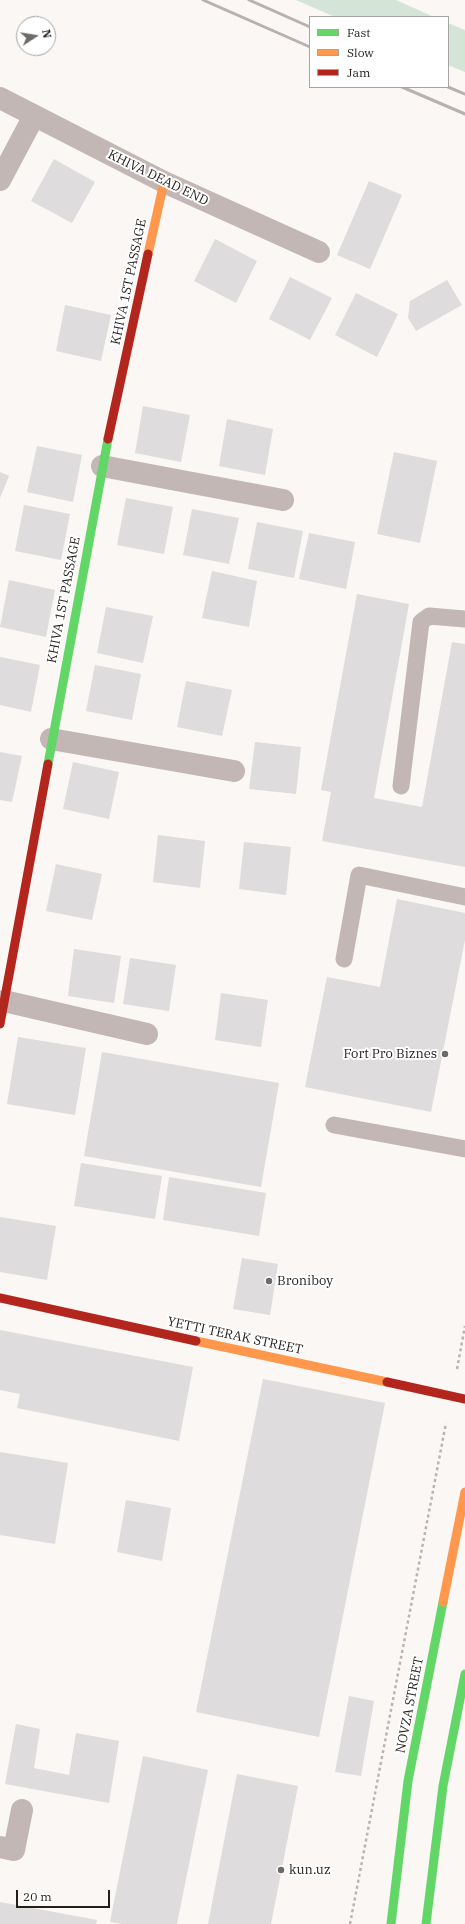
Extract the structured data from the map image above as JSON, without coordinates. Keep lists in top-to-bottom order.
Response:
{
  "streets": {
    "street": [
      "KHIVA DEAD END",
      "KHIVA 1ST PASSAGE",
      "YETTI TERAK STREET",
      "NOVZA STREET"
    ]
  },
  "crossings": [
    ["KHIVA DEAD END", "KHIVA 1ST PASSAGE"]
  ],
  "places": ["Fort Pro Biznes", "Broniboy", "kun.uz"],
  "legend": ["Fast", "Slow", "Jam"],
  "scale_bar": "20 m",
  "north": "right"
}
